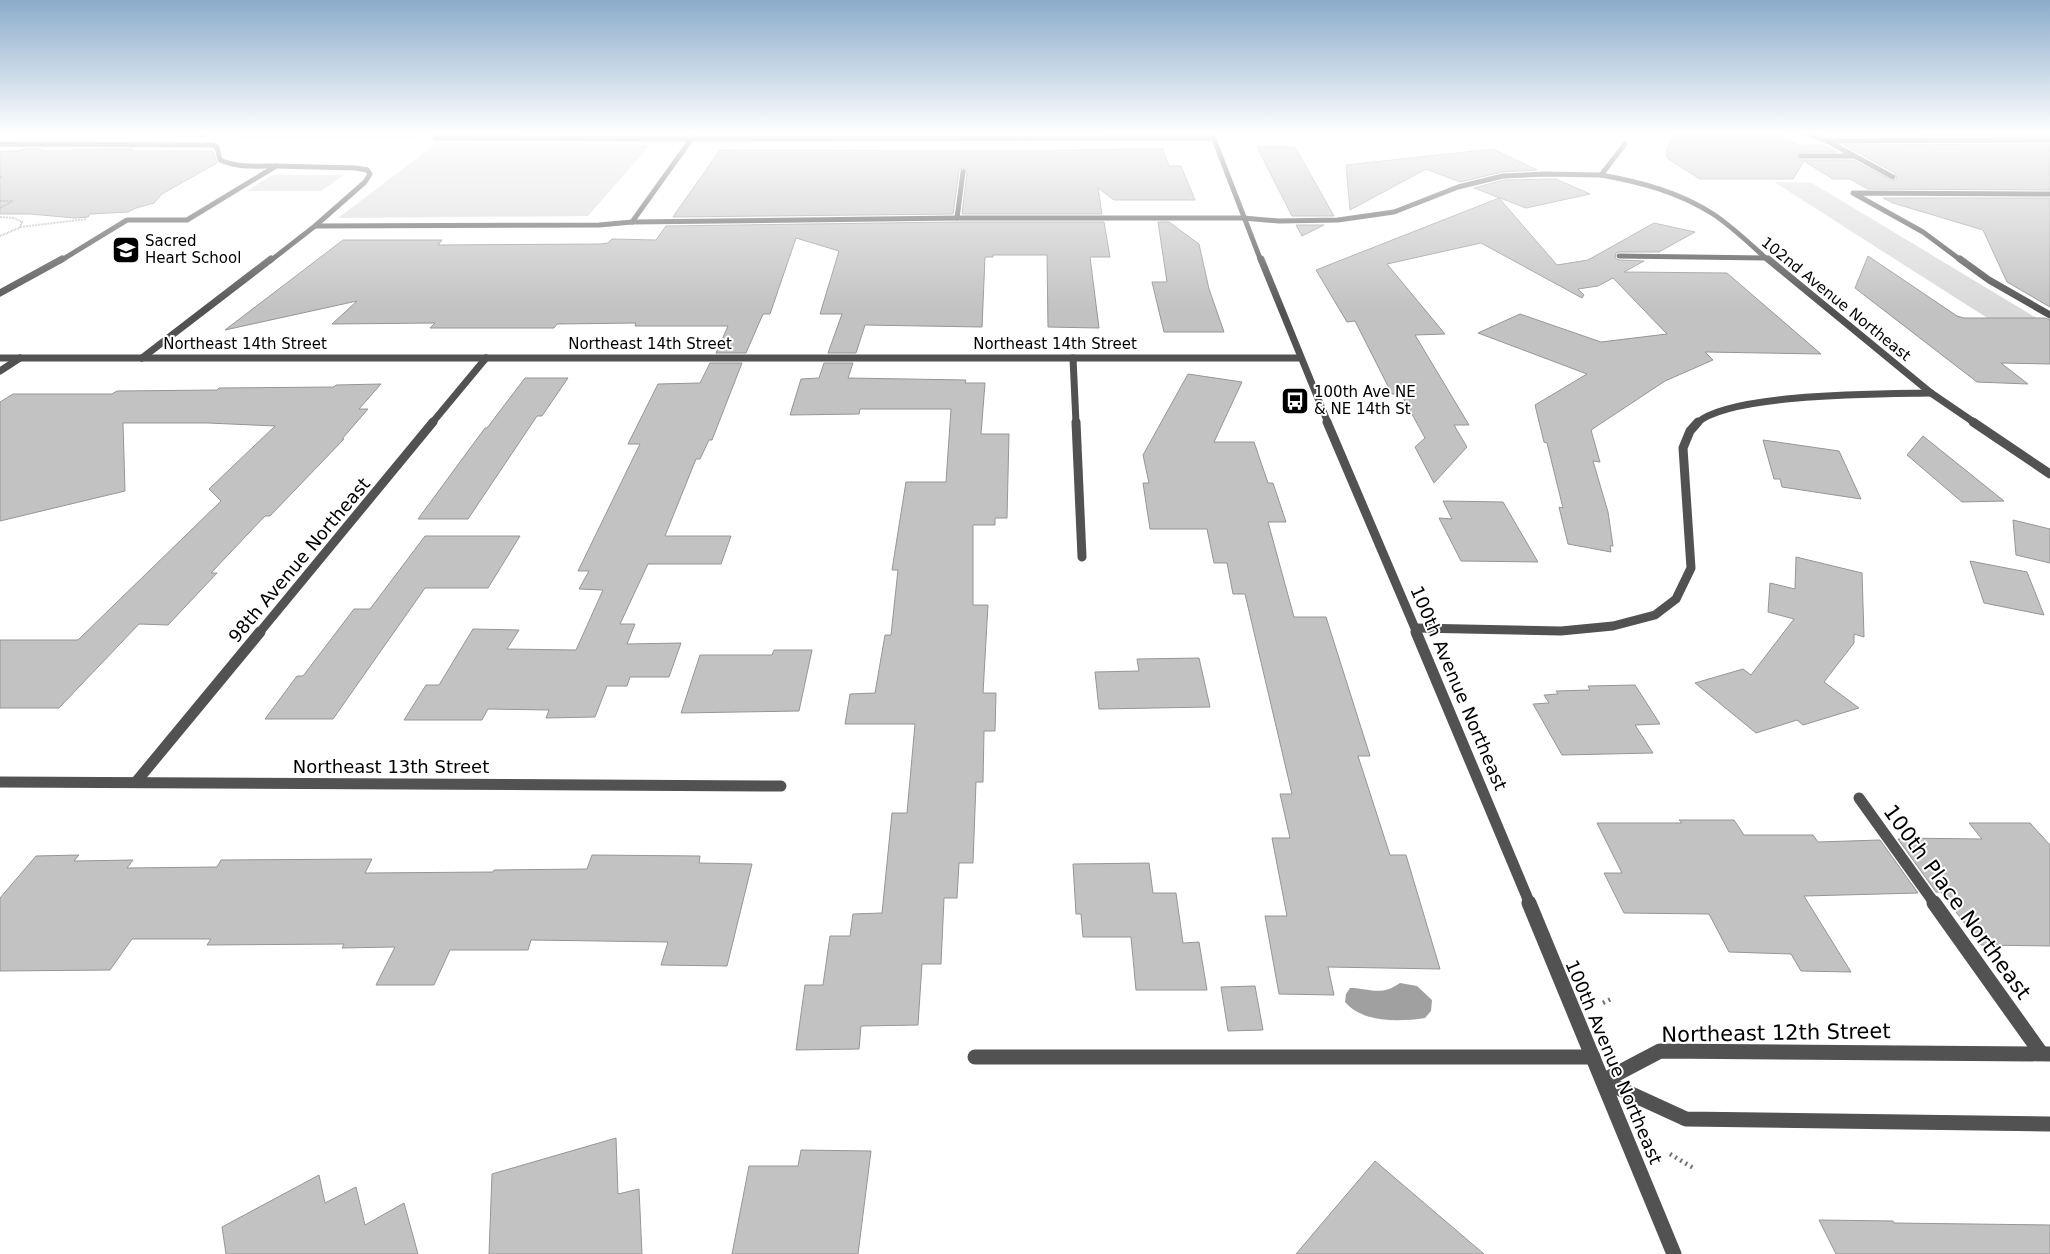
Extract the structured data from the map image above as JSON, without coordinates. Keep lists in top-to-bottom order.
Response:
{
  "streets": {
    "street": [
      "102nd Avenue Northeast",
      "Northeast 14th Street",
      "98th Avenue Northeast",
      "100th Avenue Northeast",
      "Northeast 13th Street",
      "100th Place Northeast",
      "Northeast 12th Street"
    ]
  },
  "crossings": [
    ["102nd Avenue Northeast", "100th Avenue Northeast"],
    ["Northeast 14th Street", "98th Avenue Northeast"],
    ["Northeast 14th Street", "100th Avenue Northeast"],
    ["98th Avenue Northeast", "Northeast 13th Street"],
    ["100th Avenue Northeast", "Northeast 12th Street"],
    ["100th Place Northeast", "Northeast 12th Street"]
  ],
  "places": {
    "school or university": ["Sacred Heart School"],
    "bus stop": ["100th Ave NE & NE 14th St"]
  }
}
